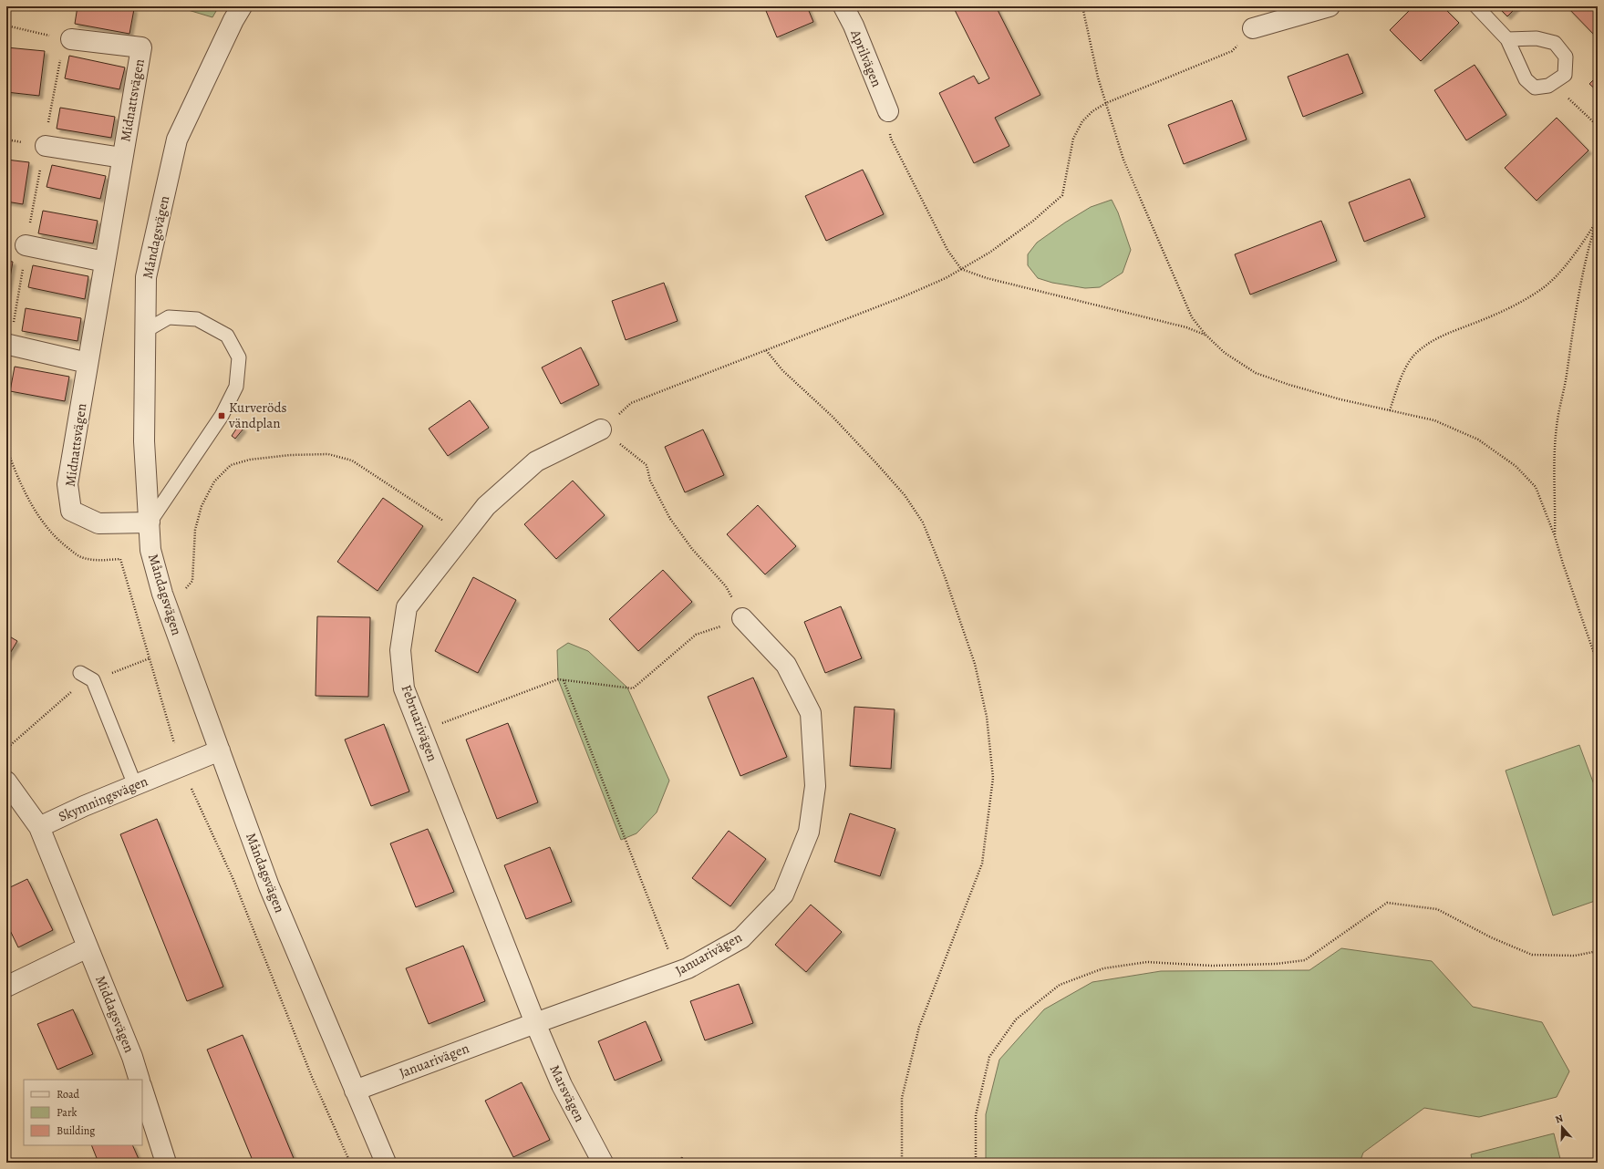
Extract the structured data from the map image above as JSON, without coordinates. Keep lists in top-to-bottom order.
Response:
{
  "streets": {
    "street": [
      "Aprilvägen",
      "Midnattsvägen",
      "Måndagsvägen",
      "Februarivägen",
      "Skymningsvägen",
      "Januarivägen",
      "Middagsvägen",
      "Marsvägen"
    ]
  },
  "crossings": [
    ["Midnattsvägen", "Måndagsvägen"],
    ["Måndagsvägen", "Skymningsvägen"],
    ["Måndagsvägen", "Januarivägen"],
    ["Februarivägen", "Januarivägen"],
    ["Februarivägen", "Marsvägen"],
    ["Skymningsvägen", "Middagsvägen"],
    ["Januarivägen", "Marsvägen"]
  ],
  "places": {
    "transit": ["Kurveröds vändplan"]
  },
  "legend": ["Road", "Park", "Building"],
  "north": "top"
}
